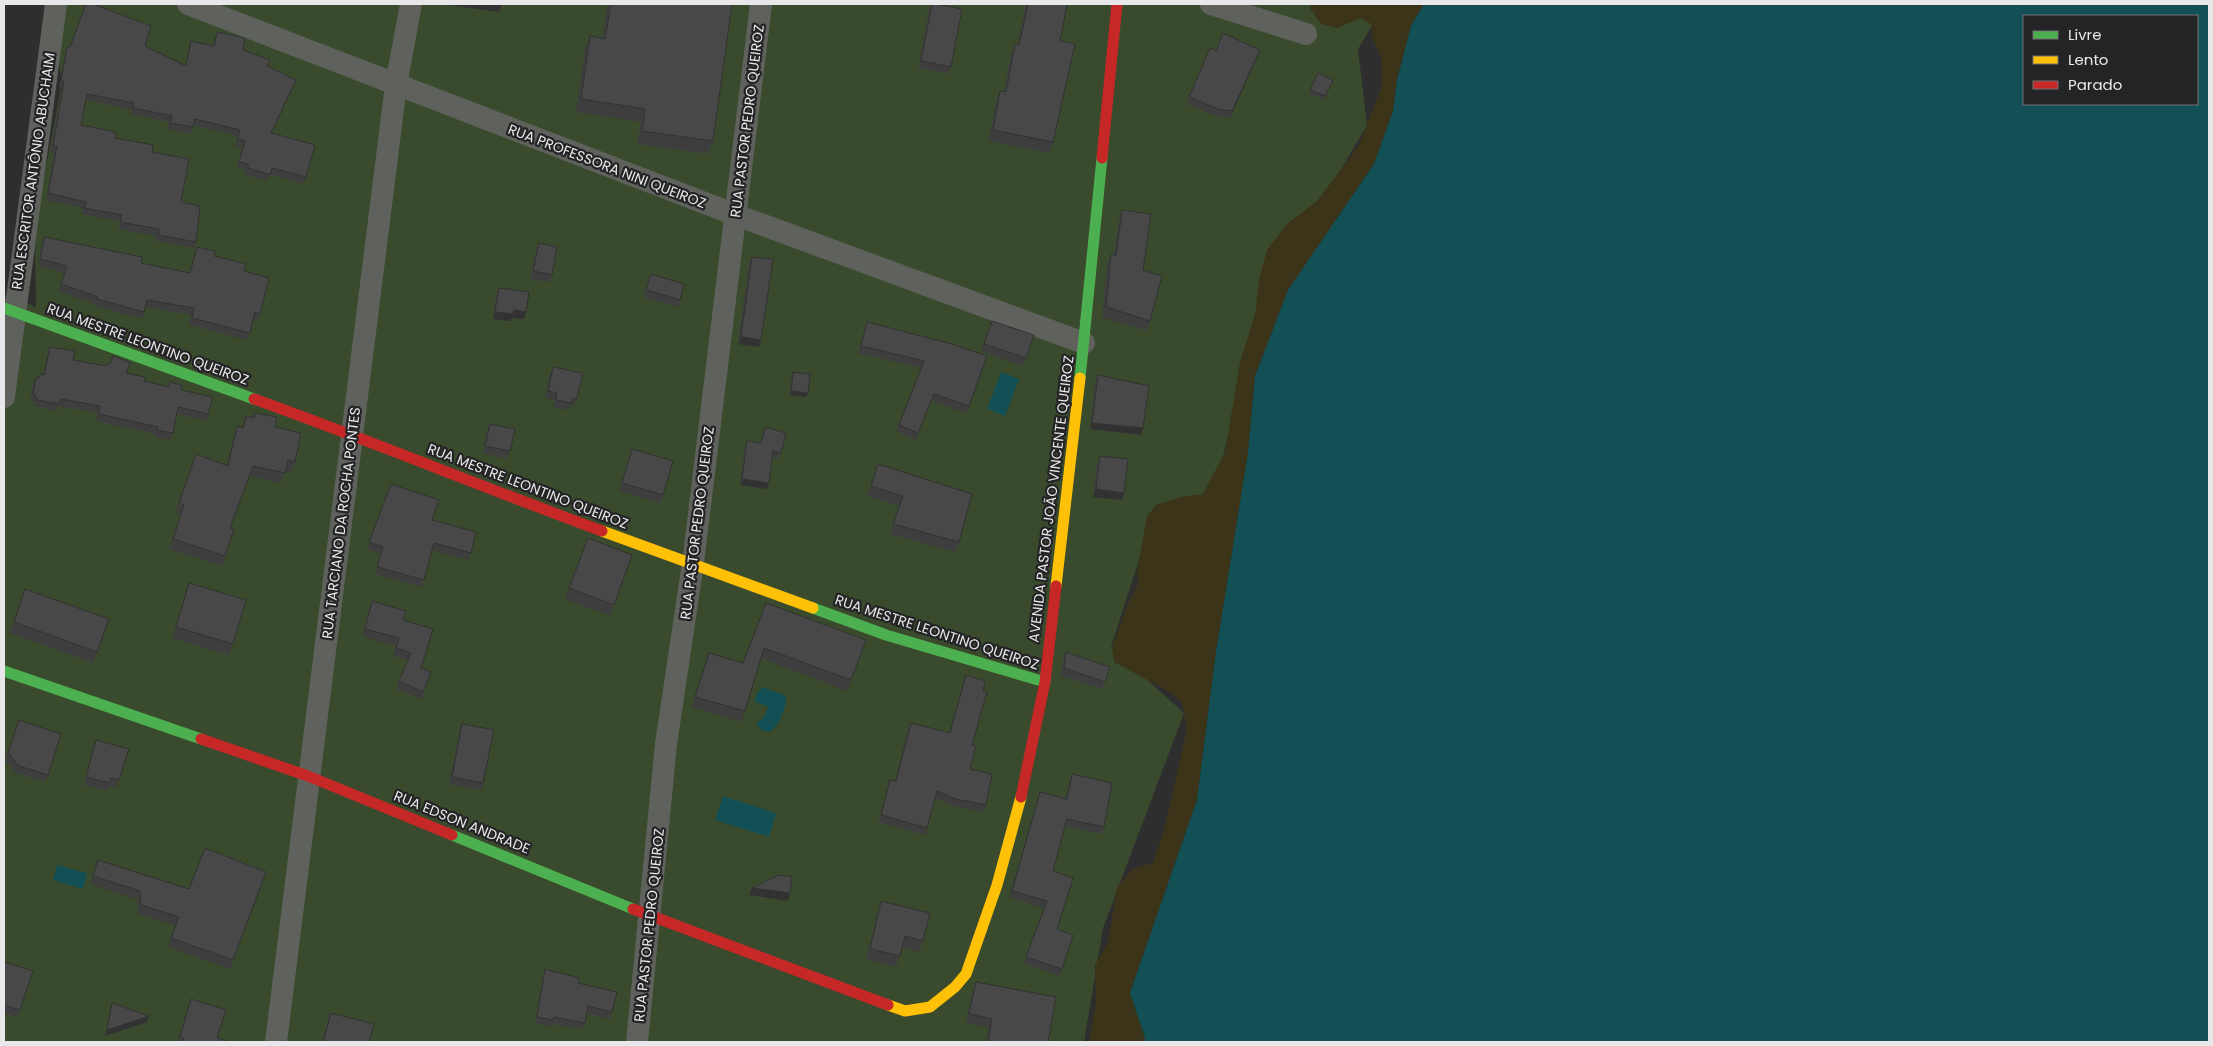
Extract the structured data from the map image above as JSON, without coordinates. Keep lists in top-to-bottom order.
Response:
{
  "streets": {
    "street": [
      "RUA PASTOR PEDRO QUEIROZ",
      "RUA PROFESSORA NINI QUEIROZ",
      "RUA ESCRITOR ANTÔNIO ABUCHAIM",
      "RUA MESTRE LEONTINO QUEIROZ",
      "AVENIDA PASTOR JOÃO VINCENTE QUEIROZ",
      "RUA TARCIANO DA ROCHA PONTES",
      "RUA EDSON ANDRADE"
    ]
  },
  "crossings": [
    ["RUA PASTOR PEDRO QUEIROZ", "RUA PROFESSORA NINI QUEIROZ"],
    ["RUA PASTOR PEDRO QUEIROZ", "RUA MESTRE LEONTINO QUEIROZ"],
    ["RUA PASTOR PEDRO QUEIROZ", "RUA EDSON ANDRADE"],
    ["RUA PROFESSORA NINI QUEIROZ", "AVENIDA PASTOR JOÃO VINCENTE QUEIROZ"],
    ["RUA PROFESSORA NINI QUEIROZ", "RUA TARCIANO DA ROCHA PONTES"],
    ["RUA ESCRITOR ANTÔNIO ABUCHAIM", "RUA MESTRE LEONTINO QUEIROZ"],
    ["RUA MESTRE LEONTINO QUEIROZ", "AVENIDA PASTOR JOÃO VINCENTE QUEIROZ"],
    ["RUA MESTRE LEONTINO QUEIROZ", "RUA TARCIANO DA ROCHA PONTES"],
    ["AVENIDA PASTOR JOÃO VINCENTE QUEIROZ", "RUA EDSON ANDRADE"],
    ["RUA TARCIANO DA ROCHA PONTES", "RUA EDSON ANDRADE"]
  ],
  "legend": ["Livre", "Lento", "Parado"]
}
